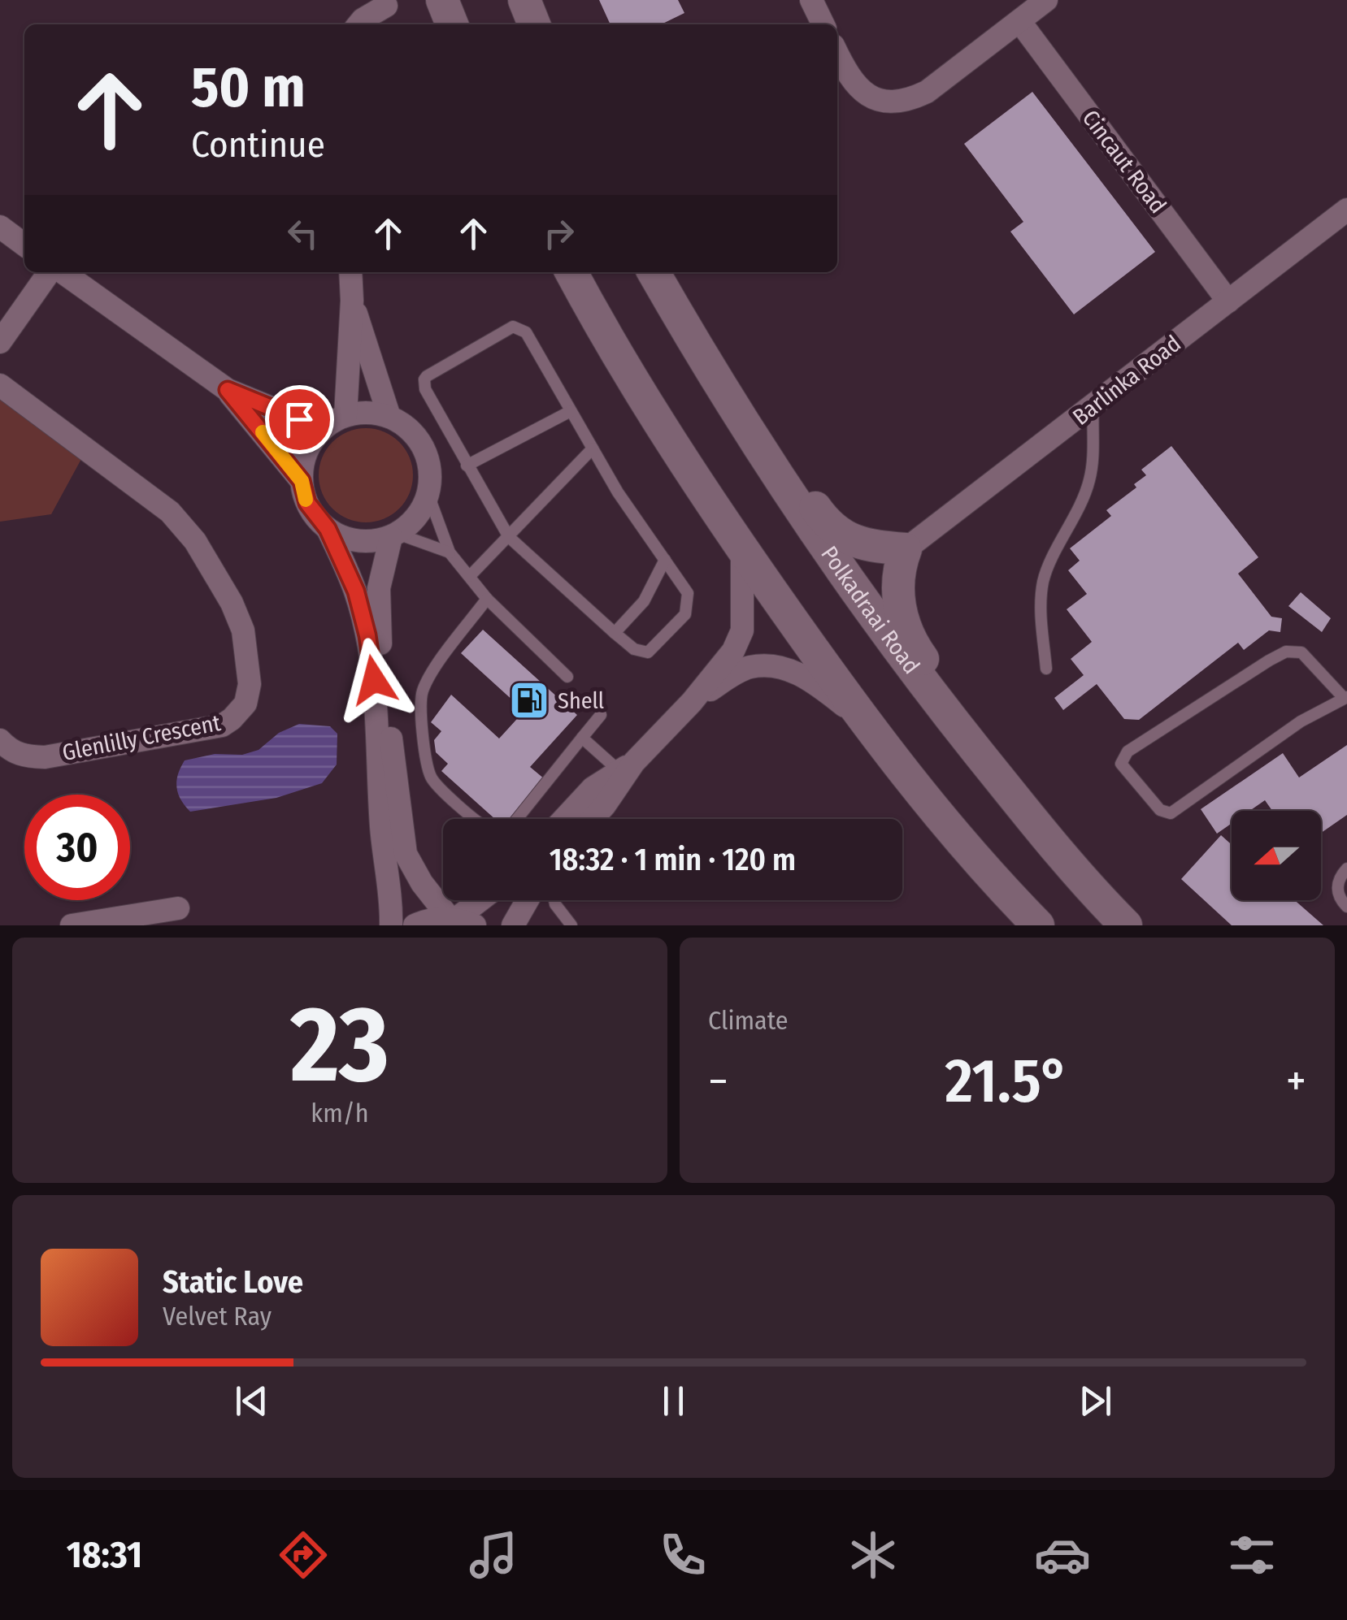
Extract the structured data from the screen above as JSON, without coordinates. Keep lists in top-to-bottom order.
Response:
{
  "streets": {
    "main road": ["Polkadraai Road"],
    "street": ["Cincaut Road", "Barlinka Road", "Glenlilly Crescent"]
  },
  "crossings": [
    ["Cincaut Road", "Barlinka Road"]
  ],
  "places": {
    "fuel station": ["Shell"]
  },
  "north": "left",
  "page": {
    "turn": ["50 m", "Continue"],
    "limit": "30",
    "trip": "18:32 · 1 min · 120 m",
    "tile": [
      ["23", "km/h"],
      "Climate"
    ],
    "heat": ["−", "21.5°", "+"],
    "song": ["Static Love", "Velvet Ray"],
    "tabs": "18:31"
  }
}
